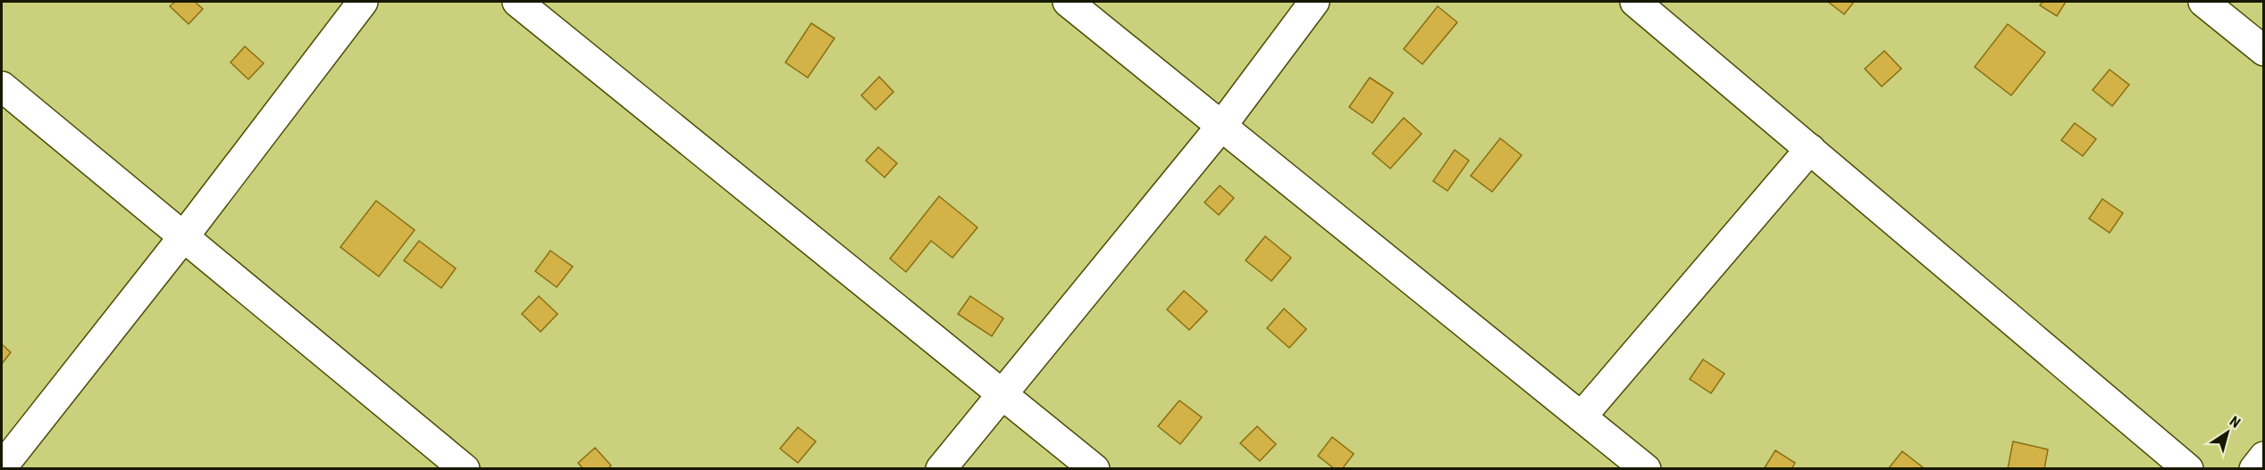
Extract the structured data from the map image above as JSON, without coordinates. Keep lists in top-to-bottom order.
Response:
{
  "north": "top right"
}
